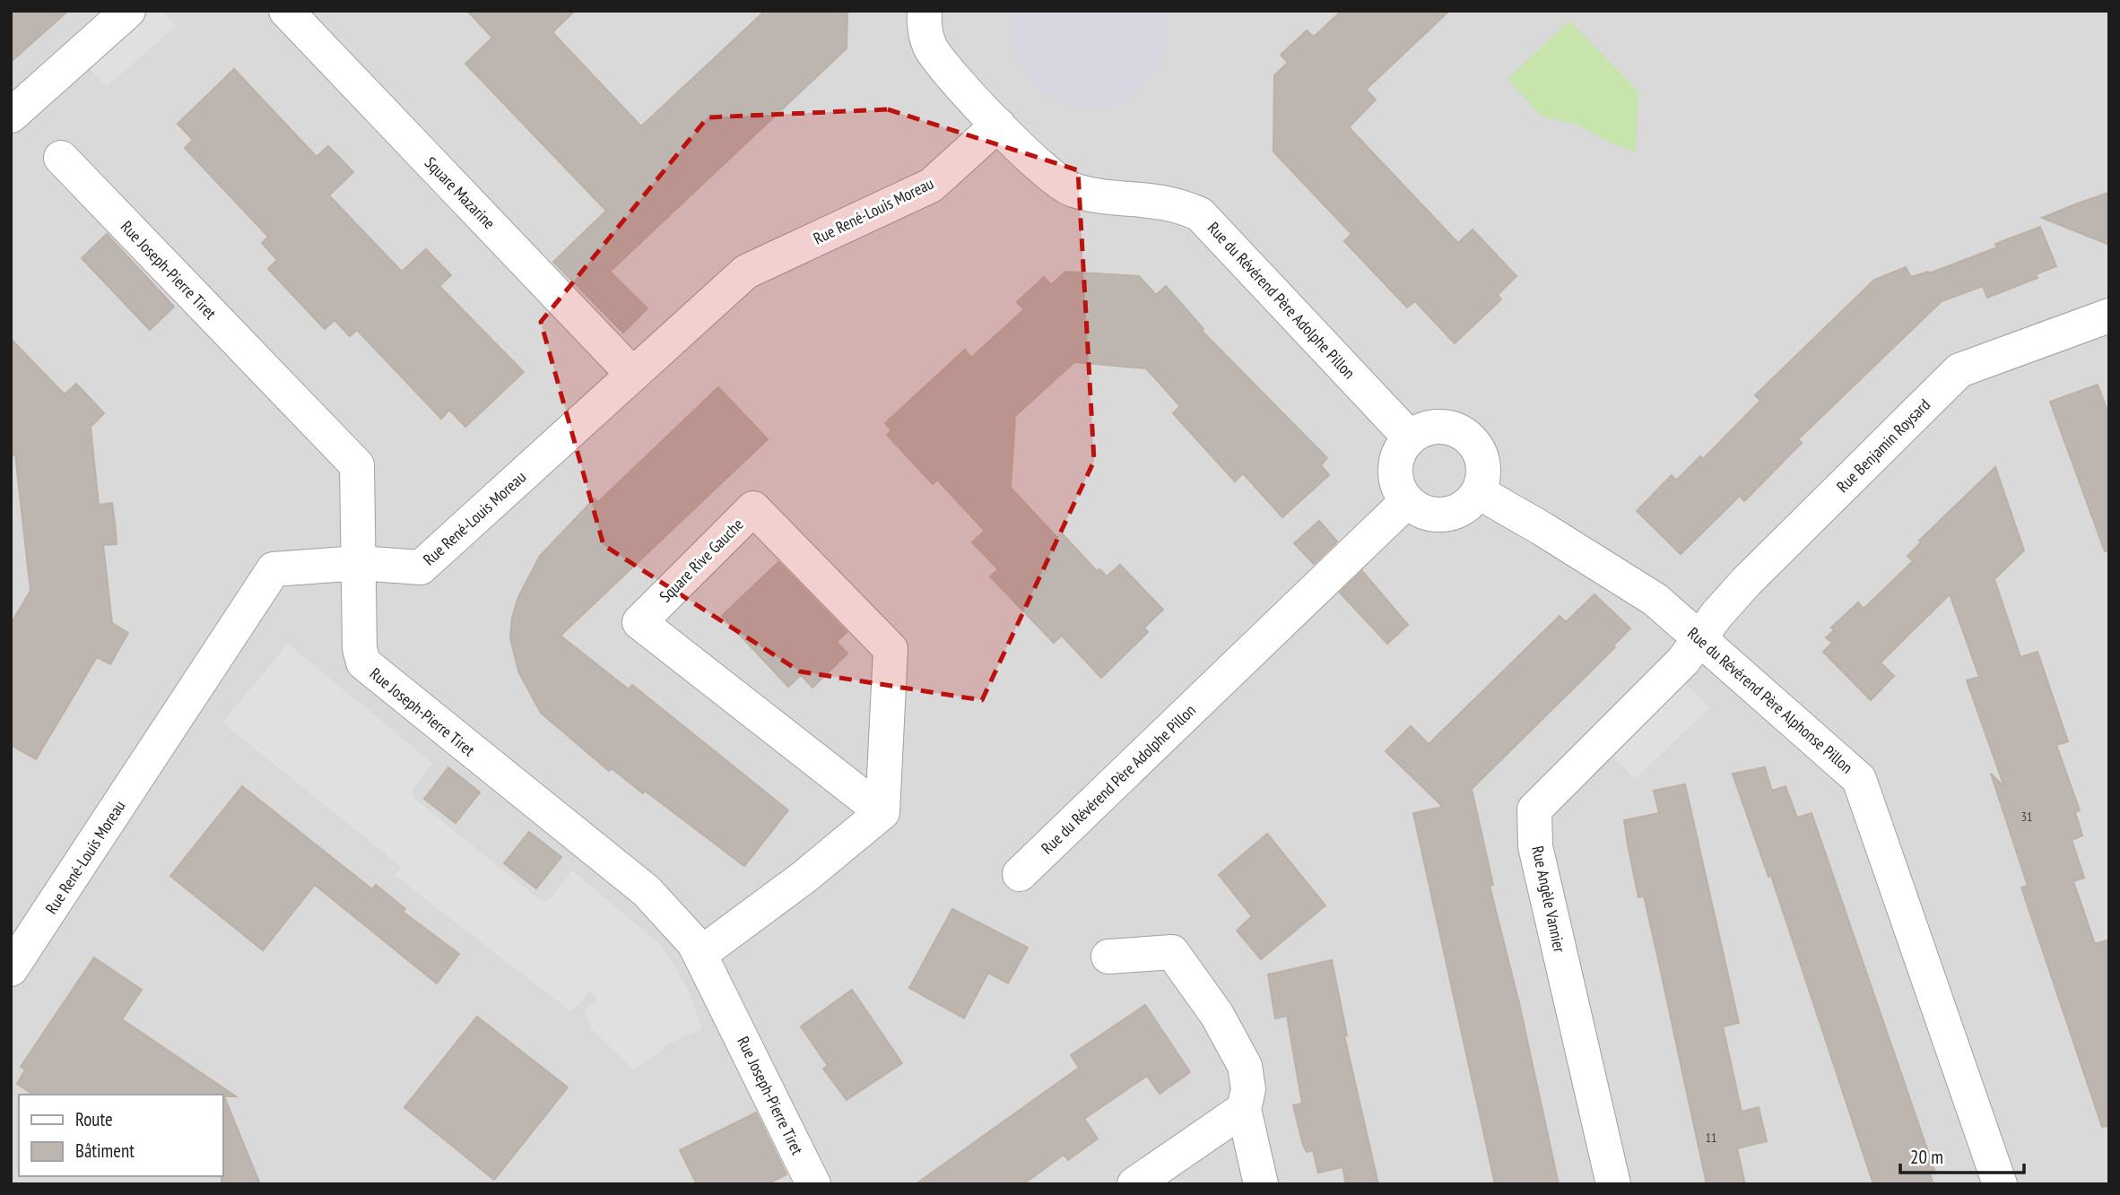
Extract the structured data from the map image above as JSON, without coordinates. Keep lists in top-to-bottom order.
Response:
{
  "streets": {
    "street": [
      "Square Mazarine",
      "Rue René-Louis Moreau",
      "Rue Joseph-Pierre Tiret",
      "Rue du Révérend Père Adolphe Pillon",
      "Rue Benjamin Roysard",
      "Square Rive Gauche",
      "Rue du Révérend Père Alphonse Pillon",
      "Rue Angèle Vannier"
    ]
  },
  "crossings": [
    ["Square Mazarine", "Rue René-Louis Moreau"],
    ["Rue René-Louis Moreau", "Rue Joseph-Pierre Tiret"],
    ["Rue René-Louis Moreau", "Rue du Révérend Père Adolphe Pillon"],
    ["Rue du Révérend Père Adolphe Pillon", "Rue du Révérend Père Alphonse Pillon"],
    ["Rue Benjamin Roysard", "Rue du Révérend Père Alphonse Pillon"],
    ["Rue Benjamin Roysard", "Rue Angèle Vannier"],
    ["Rue du Révérend Père Alphonse Pillon", "Rue Angèle Vannier"]
  ],
  "house_numbers": ["31", "11"],
  "legend": ["Route", "Bâtiment"],
  "scale_bar": "20 m"
}
